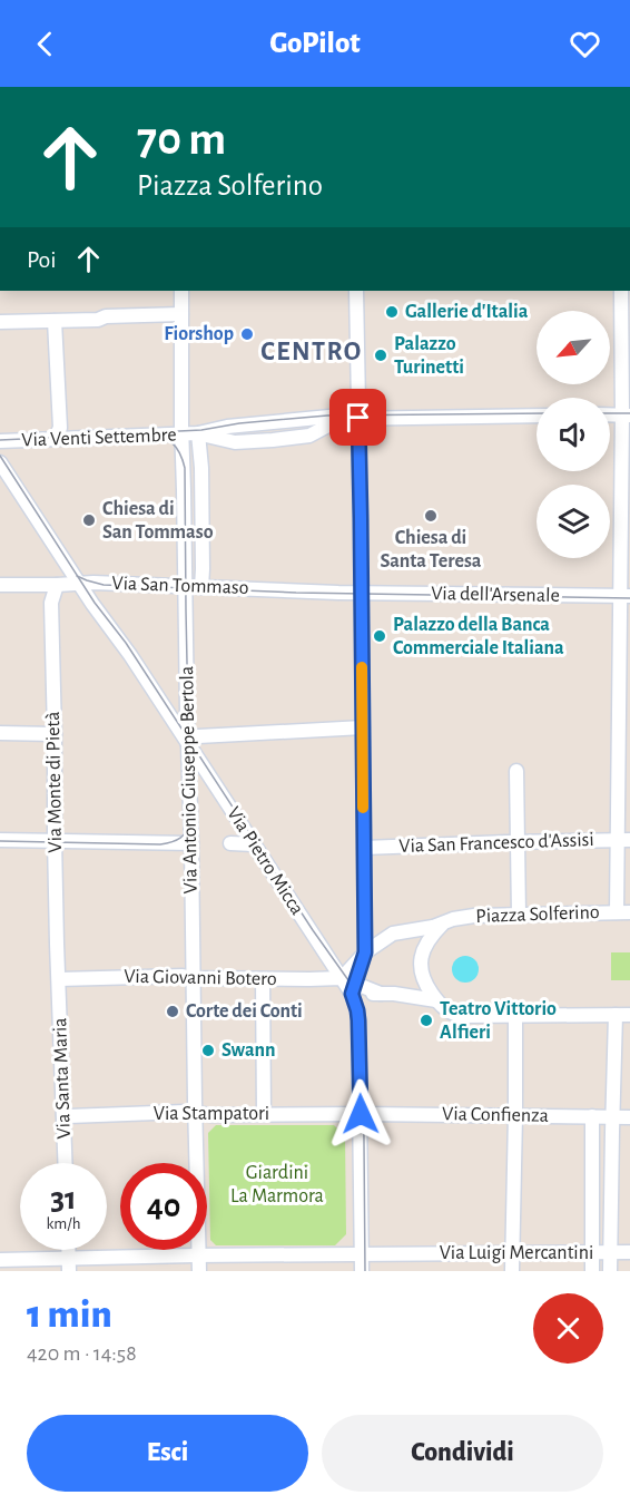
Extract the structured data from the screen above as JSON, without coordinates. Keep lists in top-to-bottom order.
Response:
{
  "streets": {
    "street": [
      "Via Venti Settembre",
      "Via San Tommaso",
      "Via dell'Arsenale",
      "Via Antonio Giuseppe Bertola",
      "Via Monte di Pietà",
      "Via San Francesco d'Assisi",
      "Via Pietro Micca",
      "Piazza Solferino",
      "Via Giovanni Botero",
      "Via Santa Maria",
      "Via Stampatori",
      "Via Confienza",
      "Via Luigi Mercantini"
    ]
  },
  "crossings": [
    ["Via Venti Settembre", "Via Antonio Giuseppe Bertola"],
    ["Via San Tommaso", "Via dell'Arsenale"],
    ["Via San Tommaso", "Via Antonio Giuseppe Bertola"],
    ["Via San Tommaso", "Via Monte di Pietà"],
    ["Via San Tommaso", "Via Pietro Micca"],
    ["Via Antonio Giuseppe Bertola", "Via Pietro Micca"],
    ["Via Antonio Giuseppe Bertola", "Via Giovanni Botero"],
    ["Via Antonio Giuseppe Bertola", "Via Stampatori"],
    ["Via Antonio Giuseppe Bertola", "Via Luigi Mercantini"],
    ["Via Monte di Pietà", "Via Giovanni Botero"],
    ["Via Monte di Pietà", "Via Santa Maria"],
    ["Via Pietro Micca", "Via Giovanni Botero"],
    ["Via Giovanni Botero", "Via Santa Maria"],
    ["Via Santa Maria", "Via Stampatori"],
    ["Via Stampatori", "Via Confienza"]
  ],
  "districts": ["CENTRO"],
  "parks": ["Giardini La Marmora"],
  "places": [
    "Gallerie d'Italia",
    "Fiorshop",
    "Palazzo Turinetti",
    "Chiesa di Santa Teresa",
    "Chiesa di San Tommaso",
    "Palazzo della Banca Commerciale Italiana",
    "Corte dei Conti",
    "Teatro Vittorio Alfieri",
    "Swann"
  ],
  "north": "bottom left",
  "page": {
    "header": "GoPilot",
    "turn": ["70 m", "Piazza Solferino"],
    "then": "Poi",
    "speed": "31 km/h",
    "limit": "40",
    "heading": ["1 min", "420 m · 14:58"],
    "buttons": ["Esci", "Condividi"]
  }
}
